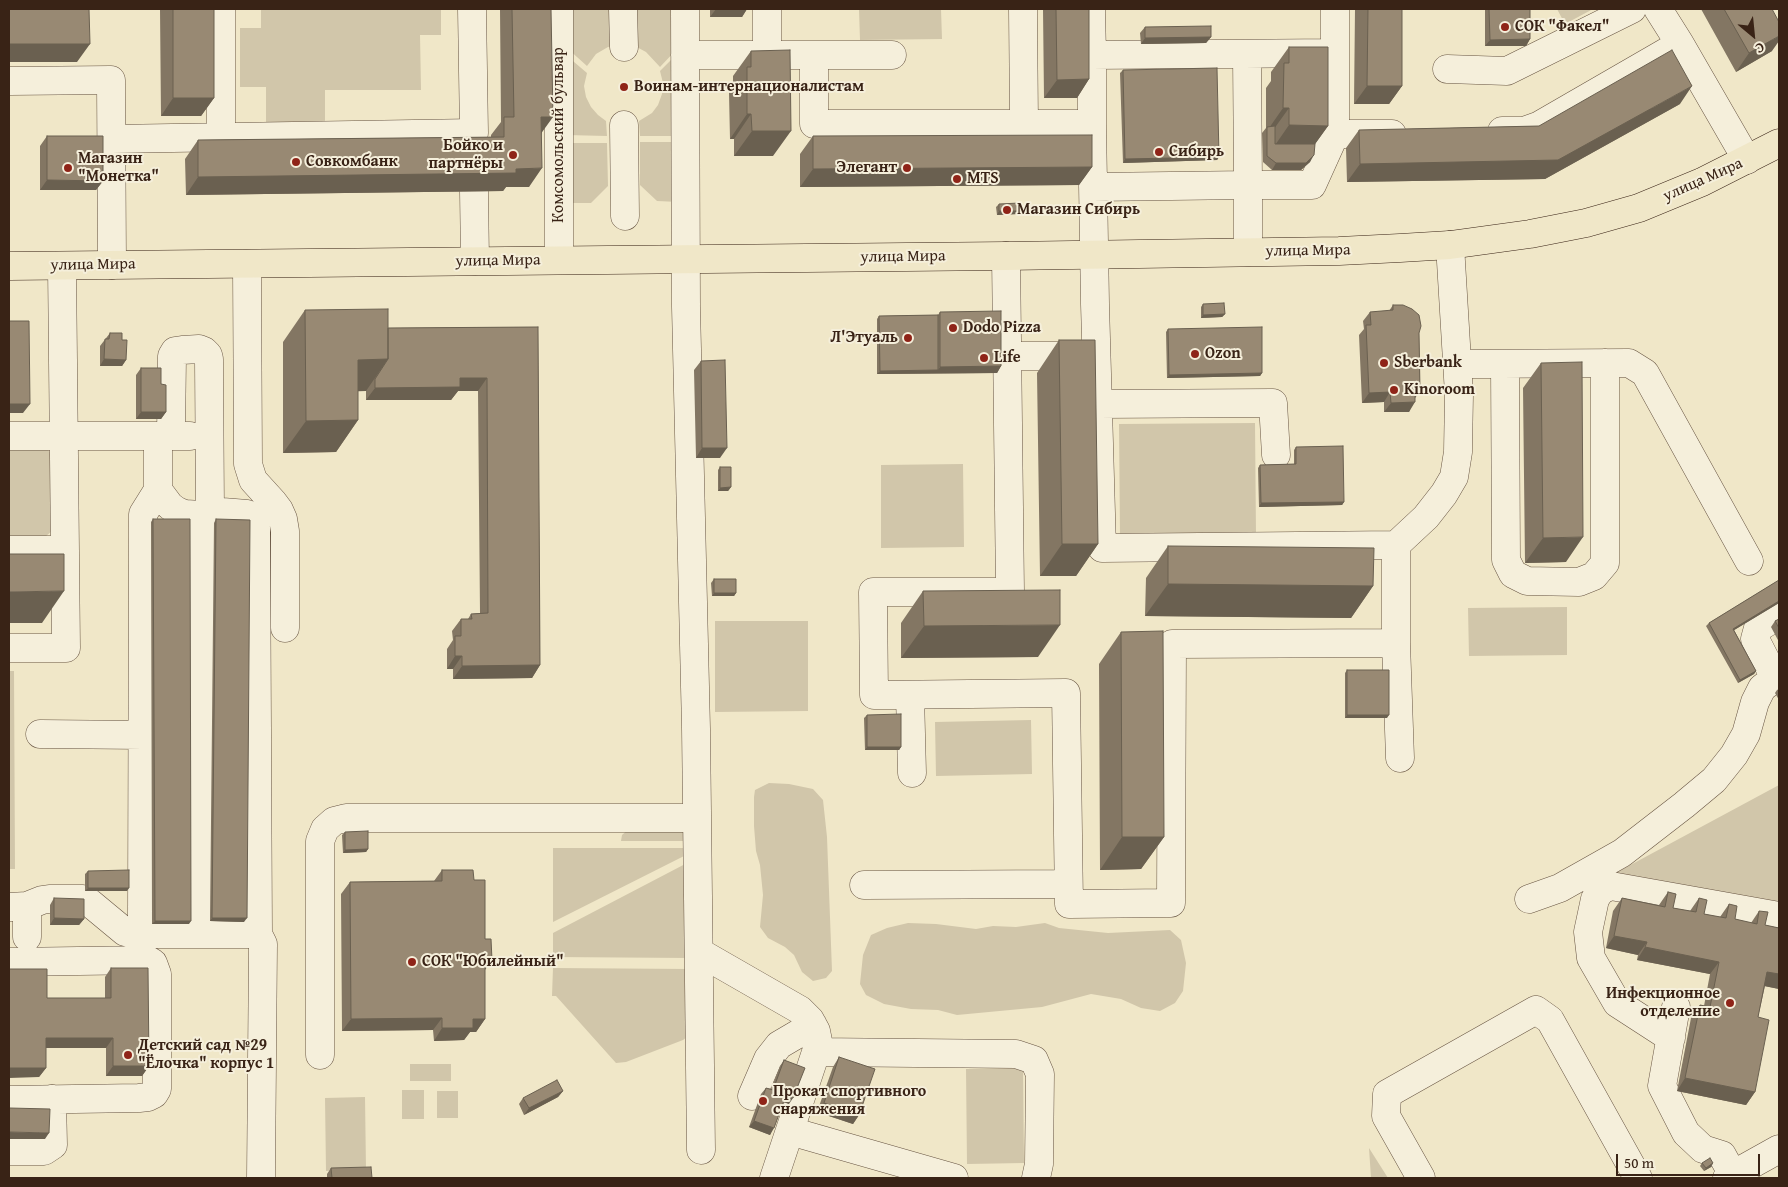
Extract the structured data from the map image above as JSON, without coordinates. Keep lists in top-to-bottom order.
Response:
{
  "streets": {
    "main road": ["улица Мира"],
    "street": ["Комсомольский бульвар"]
  },
  "crossings": [
    ["Комсомольский бульвар", "улица Мира"]
  ],
  "places": [
    "СОК \"Факел\"",
    "Воинам-интернационалистам",
    "Сибирь",
    "Бойко и партнёры",
    "Совкомбанк",
    "Магазин \"Монетка\"",
    "Элегант",
    "MTS",
    "Магазин Сибирь",
    "Dodo Pizza",
    "Л'Этуаль",
    "Ozon",
    "Life",
    "Sberbank",
    "Kinoroom",
    "СОК \"Юбилейный\"",
    "Инфекционное отделение",
    "Детский сад №29 \"Ёлочка\" корпус 1",
    "Прокат спортивного снаряжения"
  ],
  "scale_bar": "50 m",
  "north": "bottom right"
}
